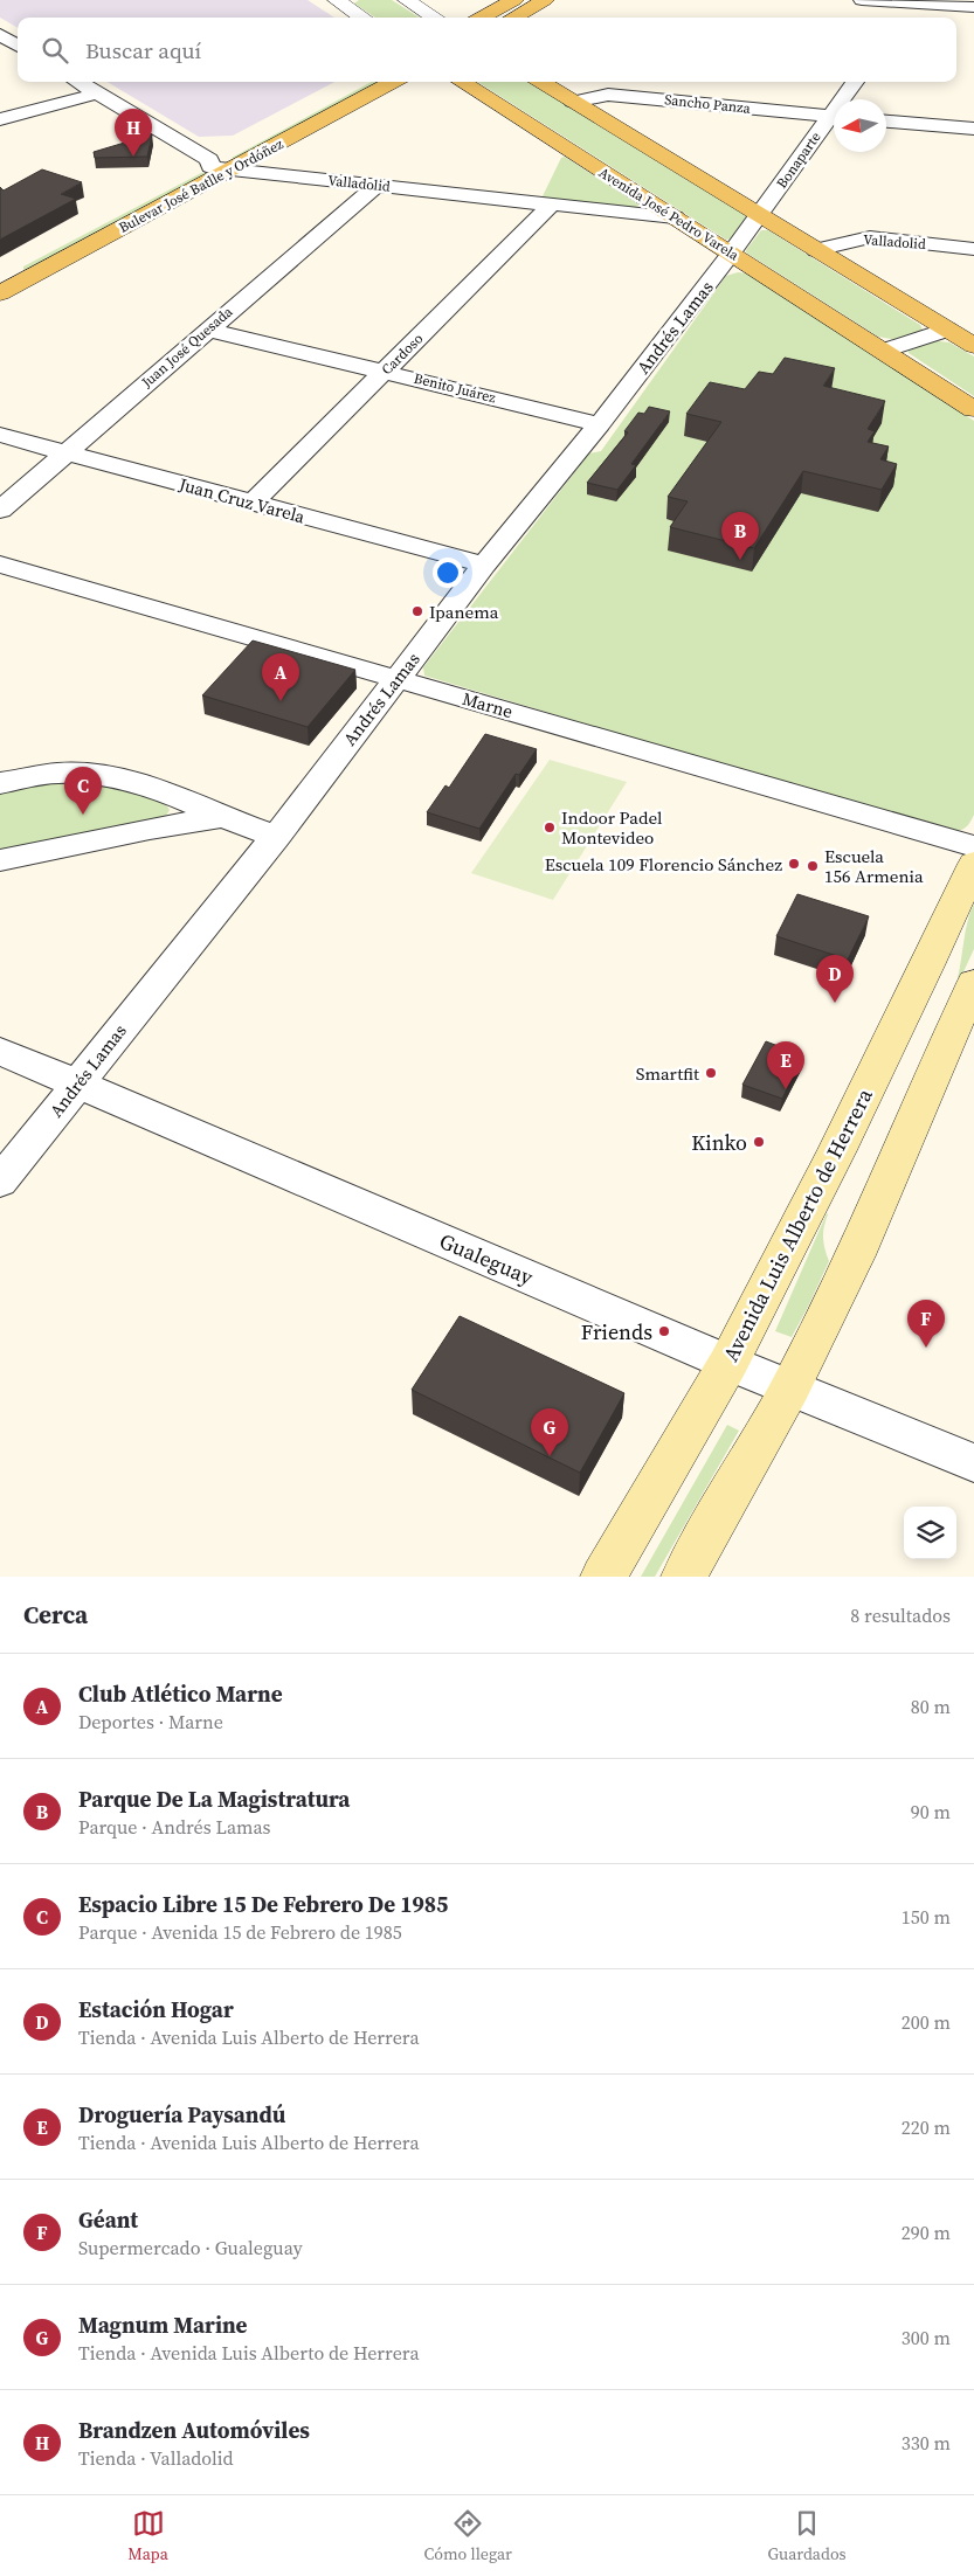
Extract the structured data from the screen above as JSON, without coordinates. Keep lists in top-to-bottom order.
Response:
{
  "streets": {
    "main road": ["Bulevar José Batlle y Ordóñez", "Avenida José Pedro Varela", "Avenida Luis Alberto de Herrera"],
    "street": [
      "Sancho Panza",
      "Bonaparte",
      "Valladolid",
      "Andrés Lamas",
      "Juan José Quesada",
      "Cardoso",
      "Benito Juárez",
      "Juan Cruz Varela",
      "Marne",
      "Gualeguay"
    ]
  },
  "crossings": [
    ["Bonaparte", "Andrés Lamas"],
    ["Valladolid", "Bulevar José Batlle y Ordóñez"],
    ["Valladolid", "Avenida José Pedro Varela"],
    ["Valladolid", "Juan José Quesada"],
    ["Valladolid", "Cardoso"],
    ["Avenida José Pedro Varela", "Andrés Lamas"],
    ["Andrés Lamas", "Benito Juárez"],
    ["Andrés Lamas", "Juan Cruz Varela"],
    ["Andrés Lamas", "Marne"],
    ["Andrés Lamas", "Gualeguay"],
    ["Juan José Quesada", "Benito Juárez"],
    ["Juan José Quesada", "Juan Cruz Varela"],
    ["Cardoso", "Benito Juárez"],
    ["Cardoso", "Juan Cruz Varela"],
    ["Avenida Luis Alberto de Herrera", "Gualeguay"]
  ],
  "places": [
    "Ipanema",
    "Indoor Padel Montevideo",
    "Escuela 109 Florencio Sánchez",
    "Escuela 156 Armenia",
    "Smartfit",
    "Kinko",
    "Friends"
  ],
  "north": "left",
  "page": {
    "search": "Buscar aquí",
    "pins": [
      "H",
      "B",
      "A",
      "C",
      "D",
      "E",
      "F",
      "G"
    ],
    "heading": ["Cerca", "8 resultados"],
    "list": [
      {
        "mark": "A",
        "name": "Club Atlético Marne",
        "note": "Deportes · Marne",
        "value": "80 m"
      },
      {
        "mark": "B",
        "name": "Parque De La Magistratura",
        "note": "Parque · Andrés Lamas",
        "value": "90 m"
      },
      {
        "mark": "C",
        "name": "Espacio Libre 15 De Febrero De 1985",
        "note": "Parque · Avenida 15 de Febrero de 1985",
        "value": "150 m"
      },
      {
        "mark": "D",
        "name": "Estación Hogar",
        "note": "Tienda · Avenida Luis Alberto de Herrera",
        "value": "200 m"
      },
      {
        "mark": "E",
        "name": "Droguería Paysandú",
        "note": "Tienda · Avenida Luis Alberto de Herrera",
        "value": "220 m"
      },
      {
        "mark": "F",
        "name": "Géant",
        "note": "Supermercado · Gualeguay",
        "value": "290 m"
      },
      {
        "mark": "G",
        "name": "Magnum Marine",
        "note": "Tienda · Avenida Luis Alberto de Herrera",
        "value": "300 m"
      },
      {
        "mark": "H",
        "name": "Brandzen Automóviles",
        "note": "Tienda · Valladolid",
        "value": "330 m"
      }
    ],
    "nav": ["Mapa", "Cómo llegar", "Guardados"]
  }
}
